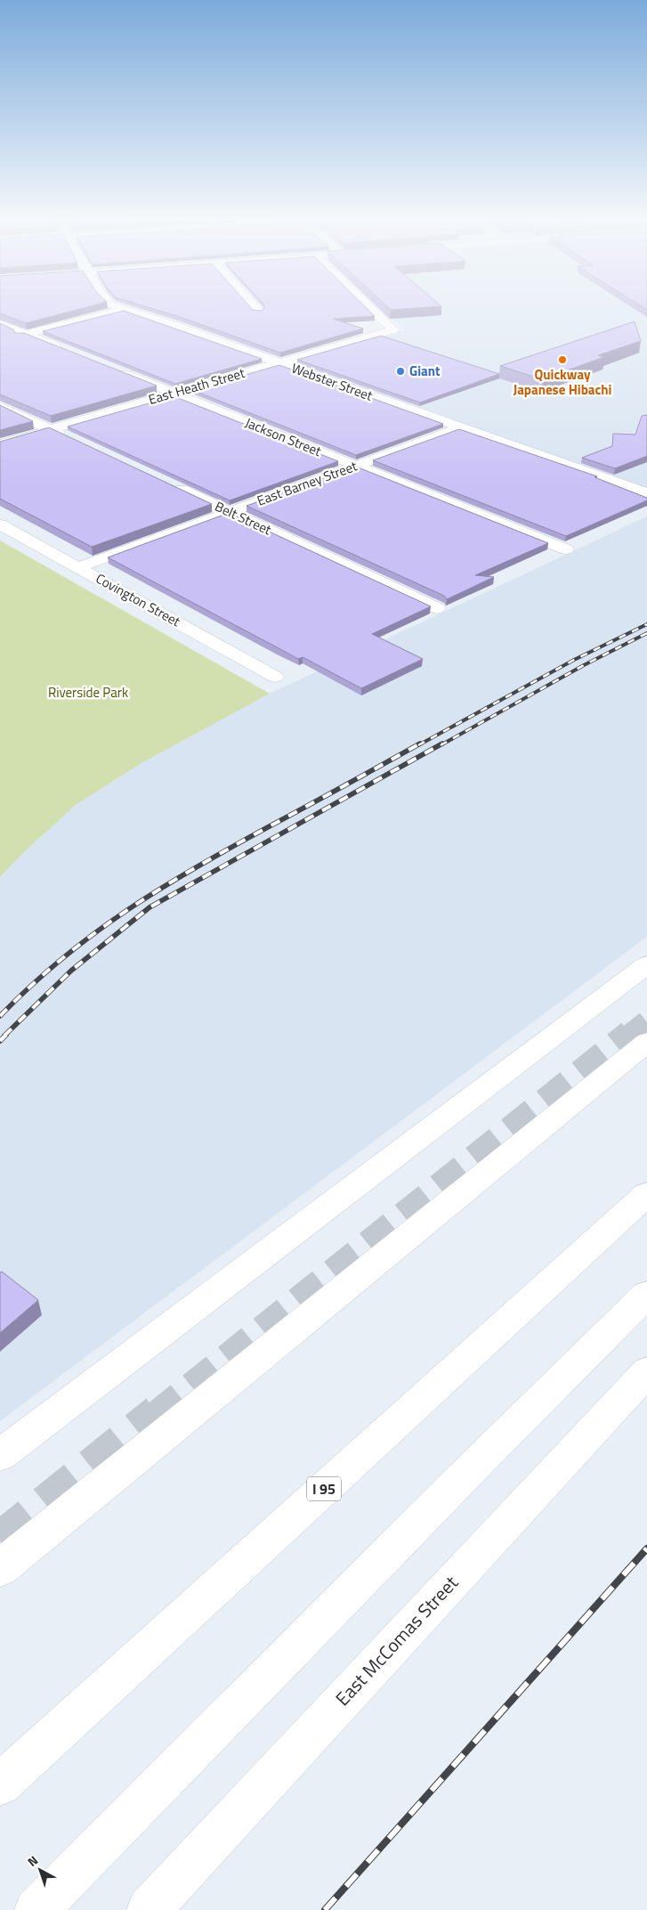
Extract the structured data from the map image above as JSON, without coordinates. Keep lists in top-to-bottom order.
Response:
{
  "streets": {
    "main road": [
      "Webster Street",
      "East Heath Street",
      "Jackson Street",
      "East Barney Street",
      "Belt Street",
      "Covington Street",
      "I 95",
      "East McComas Street"
    ]
  },
  "crossings": [
    ["Webster Street", "East Heath Street"],
    ["Webster Street", "East Barney Street"],
    ["East Heath Street", "Jackson Street"],
    ["Jackson Street", "East Barney Street"],
    ["East Barney Street", "Belt Street"],
    ["East Barney Street", "Covington Street"]
  ],
  "parks": ["Riverside Park"],
  "places": ["Quickway Japanese Hibachi", "Giant"],
  "north": "top left"
}
